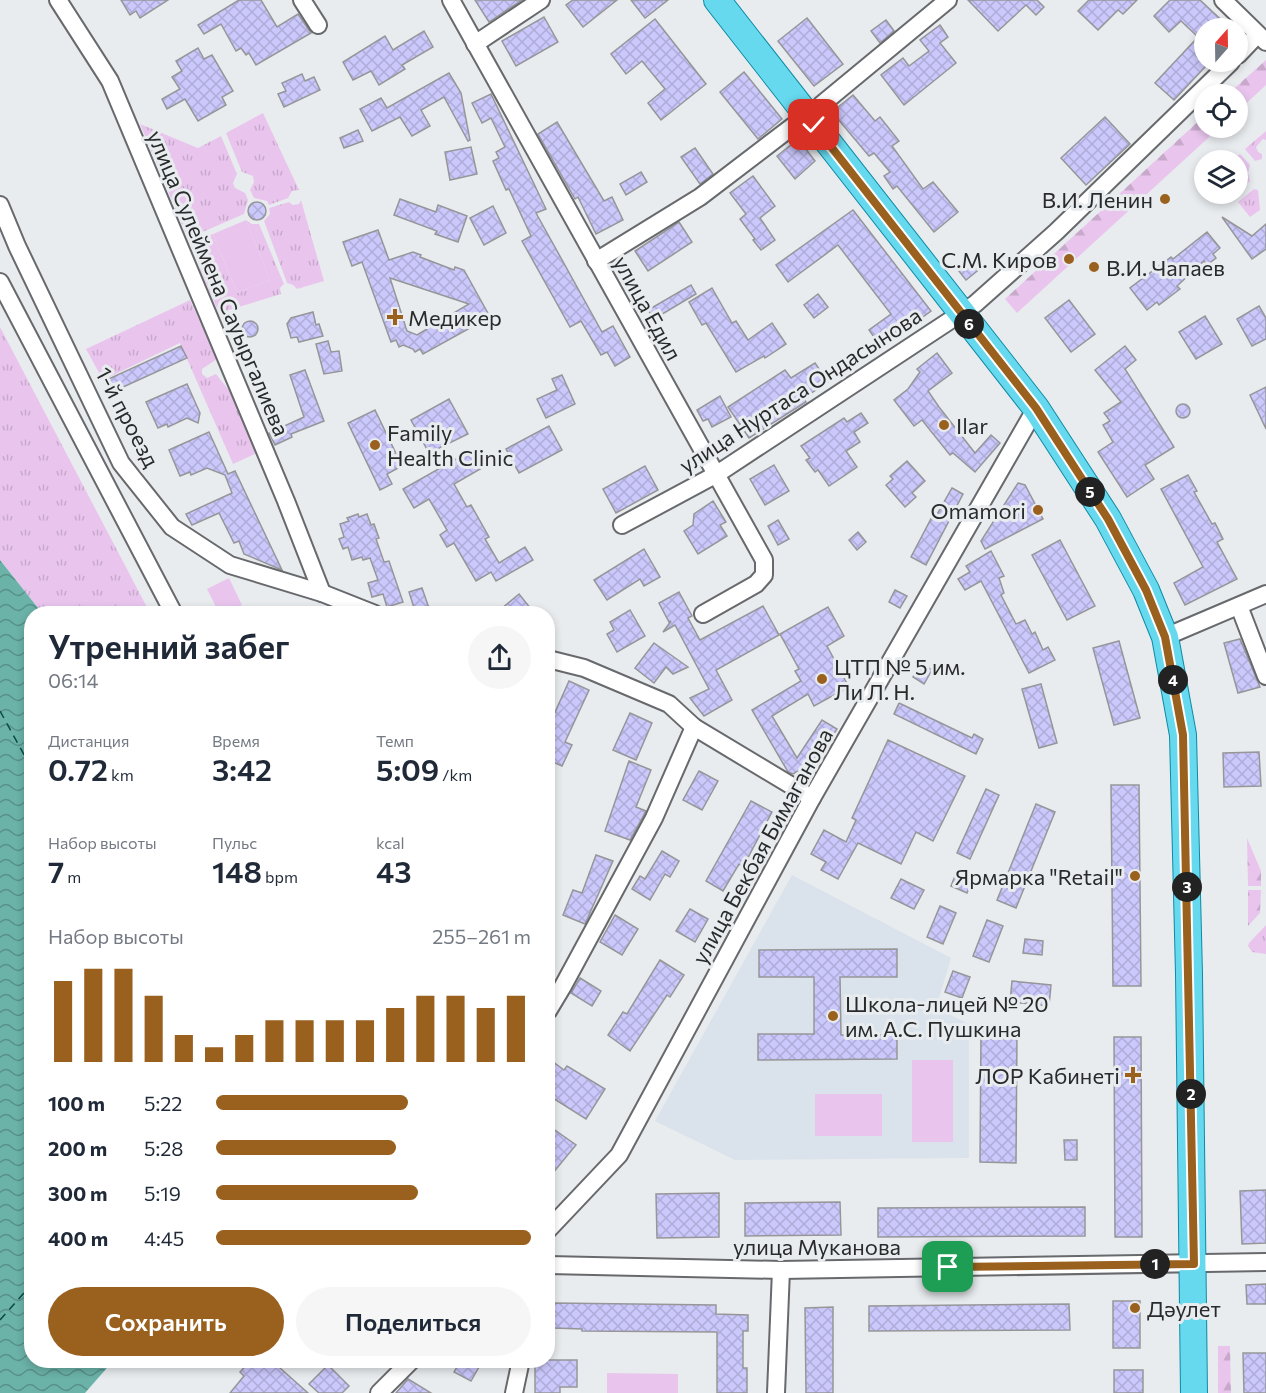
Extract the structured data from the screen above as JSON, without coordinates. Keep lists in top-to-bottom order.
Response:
{
  "streets": {
    "street": [
      "улица Сулеймена Сауыргалиева",
      "улица Едил",
      "улица Нуртаса Ондасынова",
      "1-й проезд",
      "улица Бекбая Бимаганова",
      "улица Муканова"
    ]
  },
  "crossings": [
    ["улица Сулеймена Сауыргалиева", "1-й проезд"],
    ["улица Едил", "улица Нуртаса Ондасынова"]
  ],
  "places": {
    "other": [
      "В.И. Ленин",
      "С.М. Киров",
      "В.И. Чапаев",
      "Ilar",
      "Family Health Clinic",
      "Omamori",
      "ЦТП № 5 им. Ли Л. Н.",
      "Ярмарка \"Retail\"",
      "Школа-лицей № 20 им. А.С. Пушкина",
      "Дәулет"
    ],
    "health": ["Медикер", "ЛОР Кабинетi"]
  },
  "north": "top",
  "page": {
    "pins": [
      "6",
      "5",
      "4",
      "3",
      "2",
      "1"
    ],
    "heading": ["Утренний забег", "06:14"],
    "stats": [
      ["Дистанция", "0.72 km"],
      ["Время", "3:42"],
      ["Темп", "5:09 /km"],
      ["Набор высоты", "7 m"],
      ["Пульс", "148 bpm"],
      ["kcal", "43"]
    ],
    "chart": ["Набор высоты", "255–261 m"],
    "list": [
      {
        "name": "100 m",
        "note": "5:22"
      },
      {
        "name": "200 m",
        "note": "5:28"
      },
      {
        "name": "300 m",
        "note": "5:19"
      },
      {
        "name": "400 m",
        "note": "4:45"
      }
    ],
    "buttons": ["Сохранить", "Поделиться"]
  }
}
